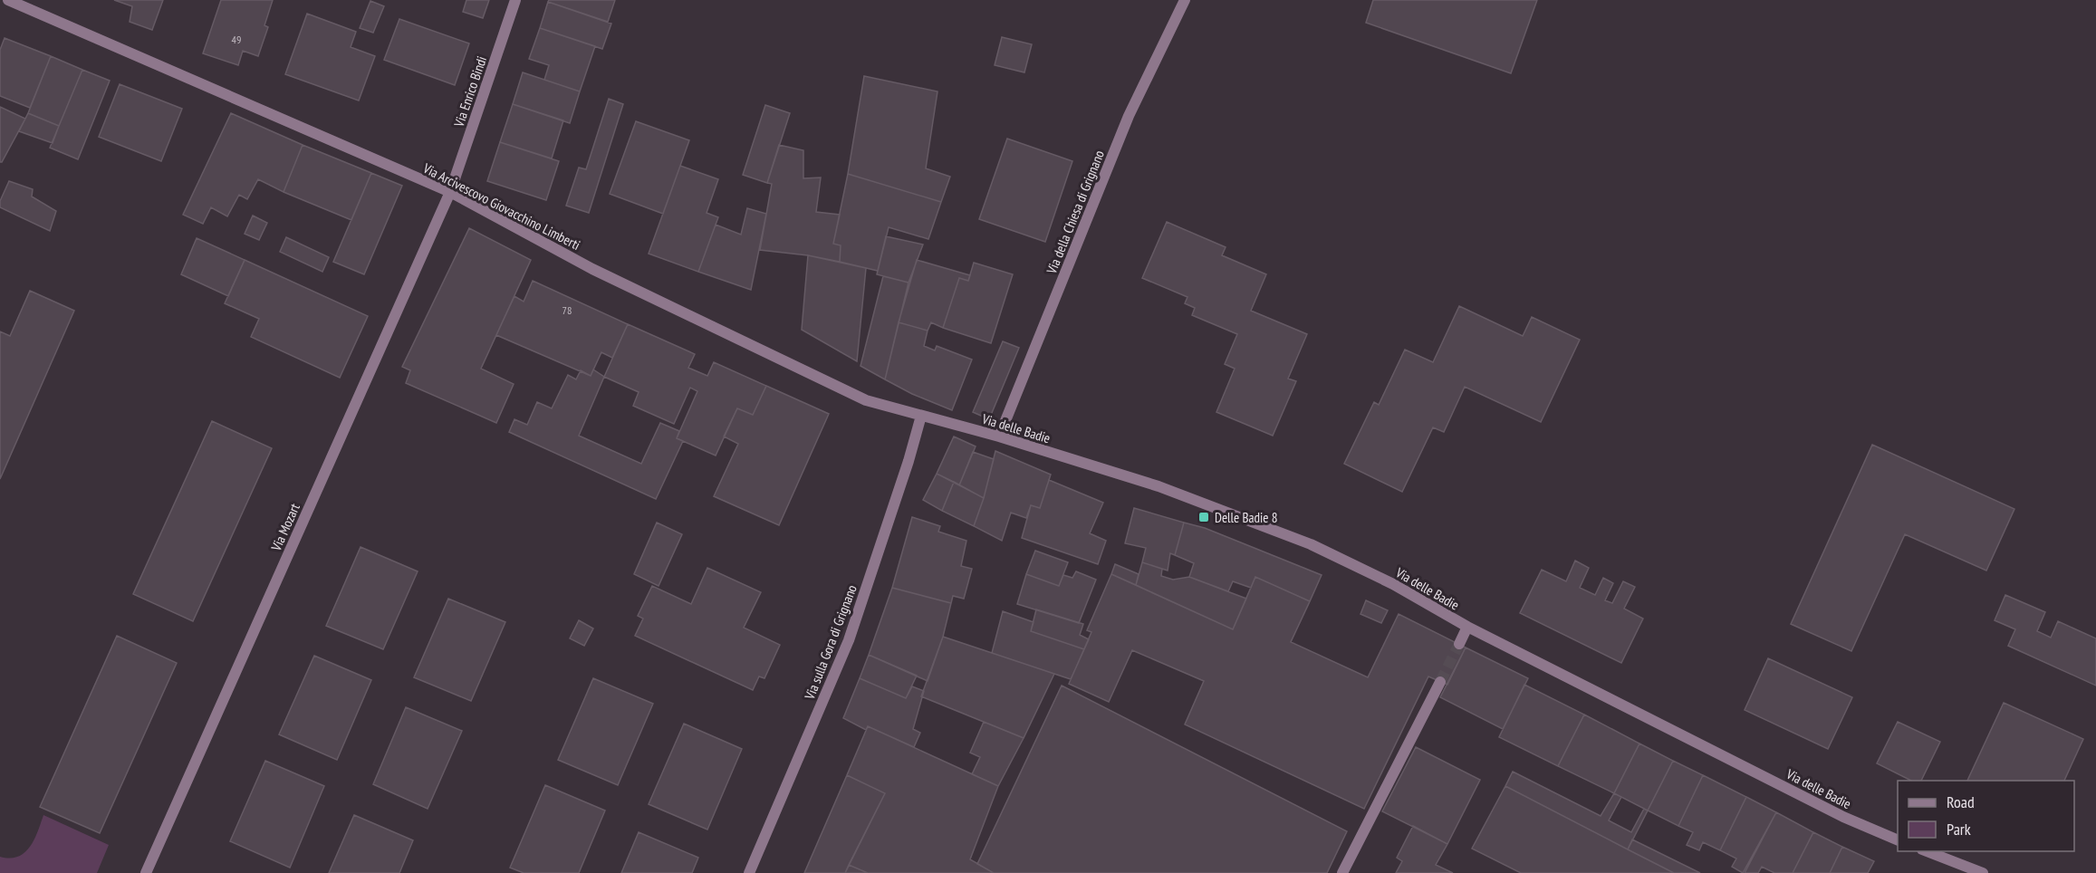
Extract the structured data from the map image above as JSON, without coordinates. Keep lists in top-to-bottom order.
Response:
{
  "streets": {
    "street": [
      "Via Enrico Bindi",
      "Via Arcivescovo Giovacchino Limberti",
      "Via della Chiesa di Grignano",
      "Via delle Badie",
      "Via Mozart",
      "Via sulla Gora di Grignano"
    ]
  },
  "crossings": [
    ["Via Enrico Bindi", "Via Arcivescovo Giovacchino Limberti"],
    ["Via Enrico Bindi", "Via Mozart"],
    ["Via Arcivescovo Giovacchino Limberti", "Via delle Badie"],
    ["Via Arcivescovo Giovacchino Limberti", "Via Mozart"],
    ["Via Arcivescovo Giovacchino Limberti", "Via sulla Gora di Grignano"],
    ["Via della Chiesa di Grignano", "Via delle Badie"],
    ["Via delle Badie", "Via sulla Gora di Grignano"]
  ],
  "places": {
    "transit": ["Delle Badie 8"]
  },
  "house_numbers": ["49", "78"],
  "legend": ["Road", "Park"]
}
